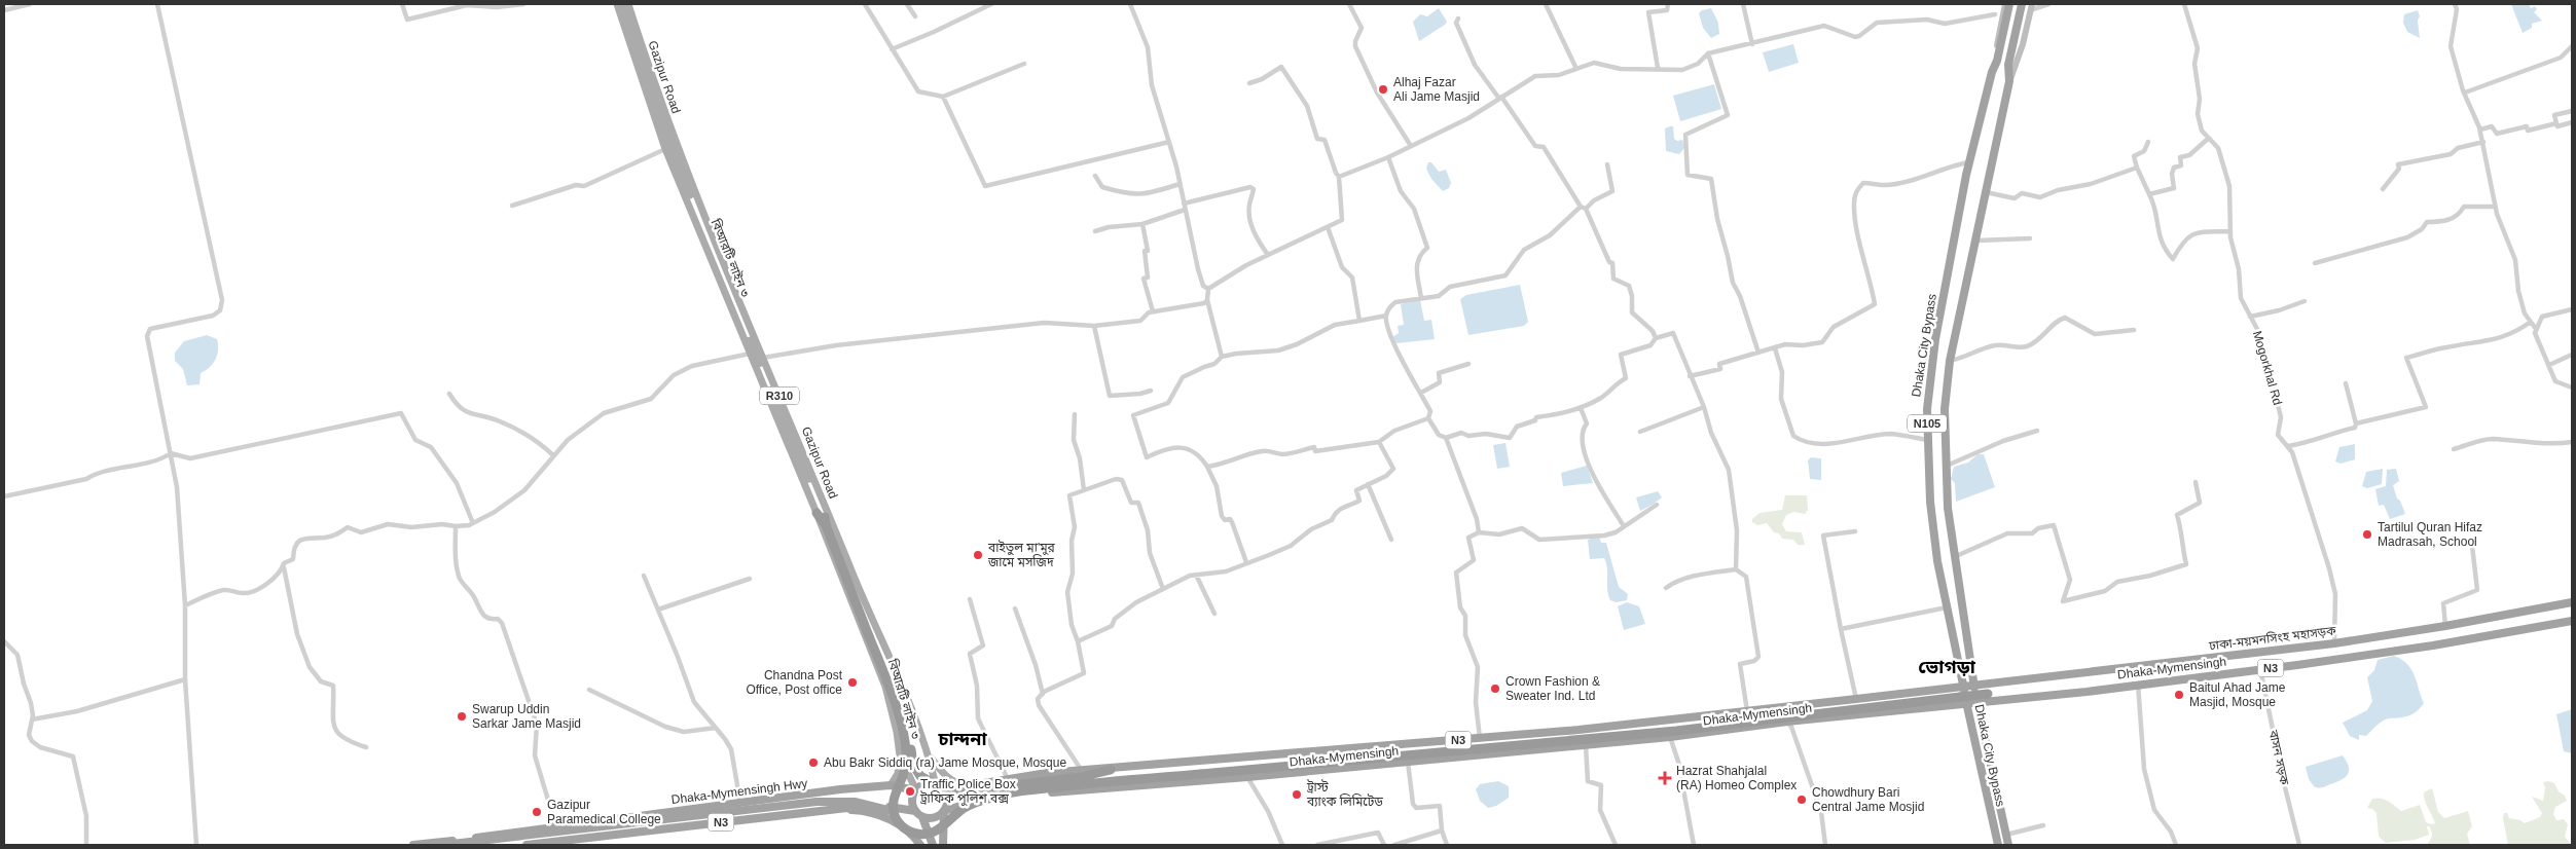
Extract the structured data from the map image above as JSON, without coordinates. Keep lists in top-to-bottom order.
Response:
{
  "streets": {
    "highway": [
      "বিআরটি লাইন ৩",
      "Dhaka City Bypass",
      "N105",
      "ঢাকা-ময়মনসিংহ মহাসড়ক",
      "Dhaka-Mymensingh",
      "N3",
      "Dhaka-Mymensingh Hwy"
    ],
    "main road": ["Gazipur Road", "R310"],
    "street": ["Mogorkhal Rd", "বাসন সড়ক"]
  },
  "crossings": [
    ["Gazipur Road", "বিআরটি লাইন ৩"],
    ["Gazipur Road", "Dhaka-Mymensingh"],
    ["Gazipur Road", "N3"],
    ["Gazipur Road", "Dhaka-Mymensingh Hwy"],
    ["বিআরটি লাইন ৩", "Dhaka-Mymensingh"],
    ["Dhaka City Bypass", "Dhaka-Mymensingh"],
    ["Mogorkhal Rd", "ঢাকা-ময়মনসিংহ মহাসড়ক"],
    ["N105", "ঢাকা-ময়মনসিংহ মহাসড়ক"],
    ["N105", "Dhaka-Mymensingh"],
    ["ঢাকা-ময়মনসিংহ মহাসড়ক", "Dhaka-Mymensingh"],
    ["Dhaka-Mymensingh", "N3"],
    ["Dhaka-Mymensingh", "বাসন সড়ক"],
    ["Dhaka-Mymensingh", "Dhaka-Mymensingh Hwy"],
    ["N3", "Dhaka-Mymensingh Hwy"]
  ],
  "districts": ["ভোগড়া", "চান্দনা"],
  "places": {
    "other": [
      "Alhaj Fazar Ali Jame Masjid",
      "Tartilul Quran Hifaz Madrasah, School",
      "বাইতুল মা'মুর জামে মসজিদ",
      "Chandna Post Office, Post office",
      "Crown Fashion & Sweater Ind. Ltd",
      "Baitul Ahad Jame Masjid, Mosque",
      "Swarup Uddin Sarkar Jame Masjid",
      "Abu Bakr Siddiq (ra) Jame Mosque, Mosque",
      "Traffic Police Box ট্রাফিক পুলিশ বক্স",
      "ট্রাস্ট ব্যাংক লিমিটেড",
      "Chowdhury Bari Central Jame Mosjid",
      "Gazipur Paramedical College"
    ],
    "health": ["Hazrat Shahjalal (RA) Homeo Complex"]
  }
}
